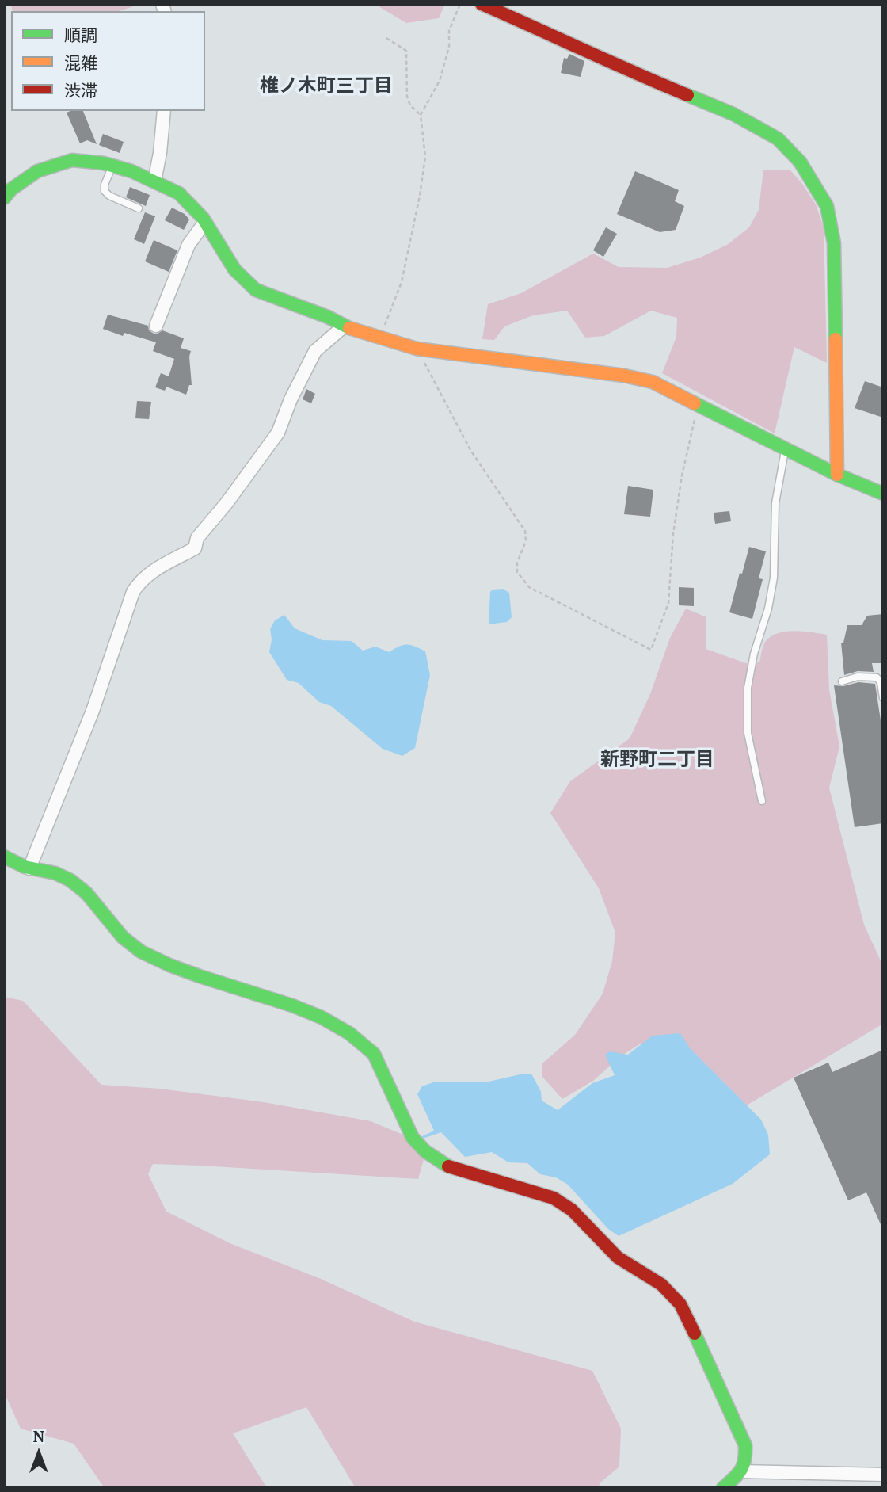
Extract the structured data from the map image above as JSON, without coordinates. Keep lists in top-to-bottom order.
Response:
{
  "districts": ["椎ノ木町三丁目", "新野町二丁目"],
  "legend": ["順調", "混雑", "渋滞"],
  "north": "top"
}
